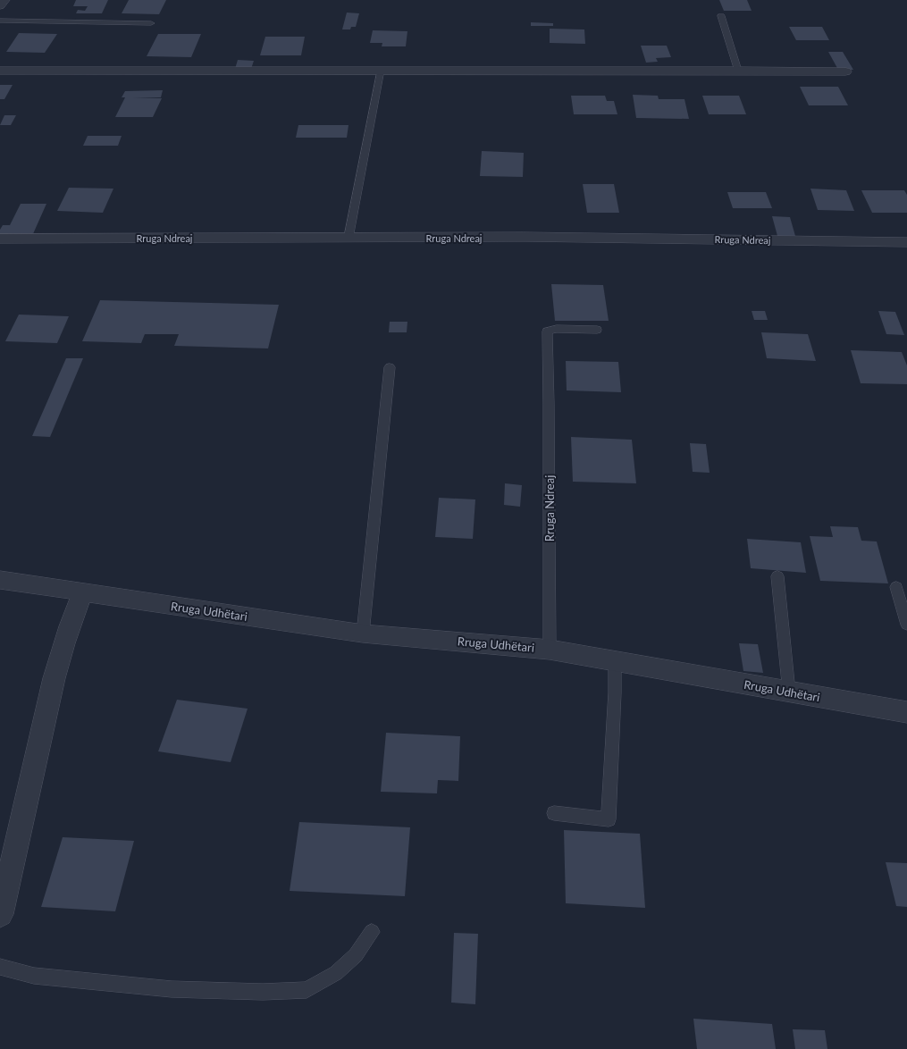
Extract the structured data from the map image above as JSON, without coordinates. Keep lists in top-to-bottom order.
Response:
{
  "streets": {
    "street": ["Rruga Ndreaj", "Rruga Udhëtari"]
  },
  "crossings": [
    ["Rruga Ndreaj", "Rruga Udhëtari"]
  ]
}
